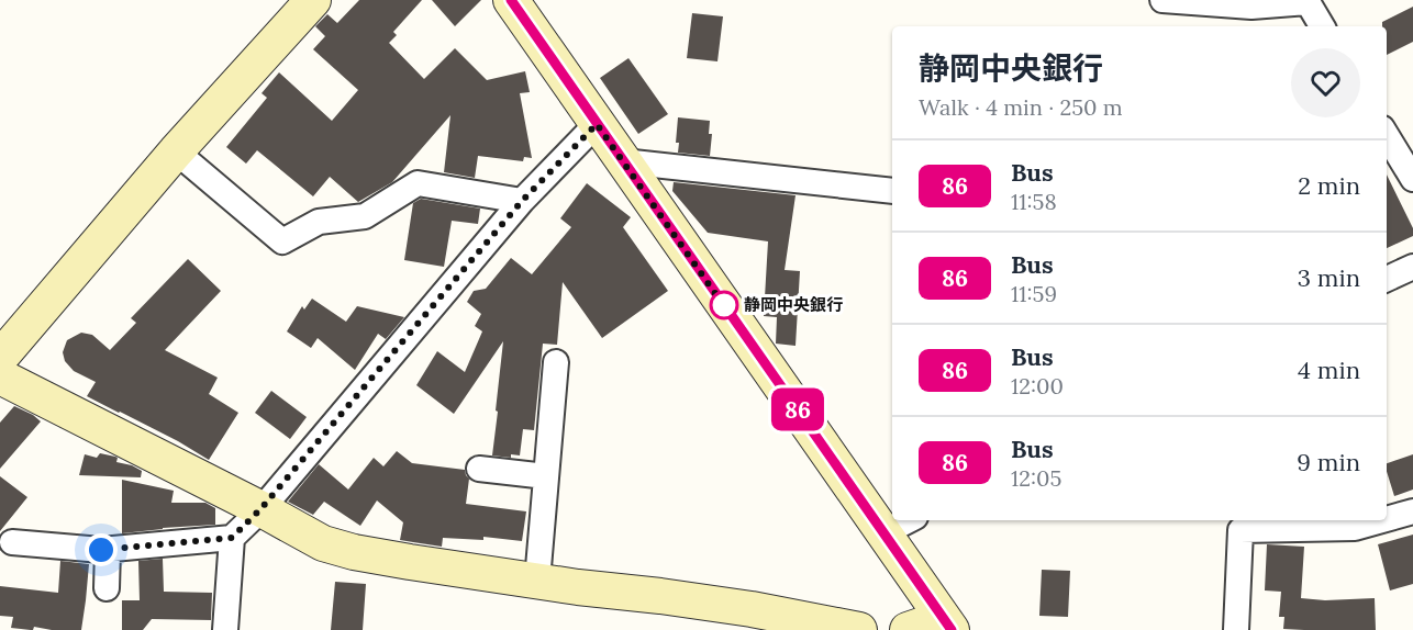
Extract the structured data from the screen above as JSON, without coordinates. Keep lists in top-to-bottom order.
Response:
{
  "places": ["静岡中央銀行"],
  "lines": ["bus line 86"],
  "page": {
    "on_map": "86",
    "heading": ["静岡中央銀行", "Walk · 4 min · 250 m"],
    "list": [
      {
        "mark": "86",
        "name": "Bus",
        "note": "11:58",
        "value": "2 min"
      },
      {
        "mark": "86",
        "name": "Bus",
        "note": "11:59",
        "value": "3 min"
      },
      {
        "mark": "86",
        "name": "Bus",
        "note": "12:00",
        "value": "4 min"
      },
      {
        "mark": "86",
        "name": "Bus",
        "note": "12:05",
        "value": "9 min"
      }
    ]
  }
}
